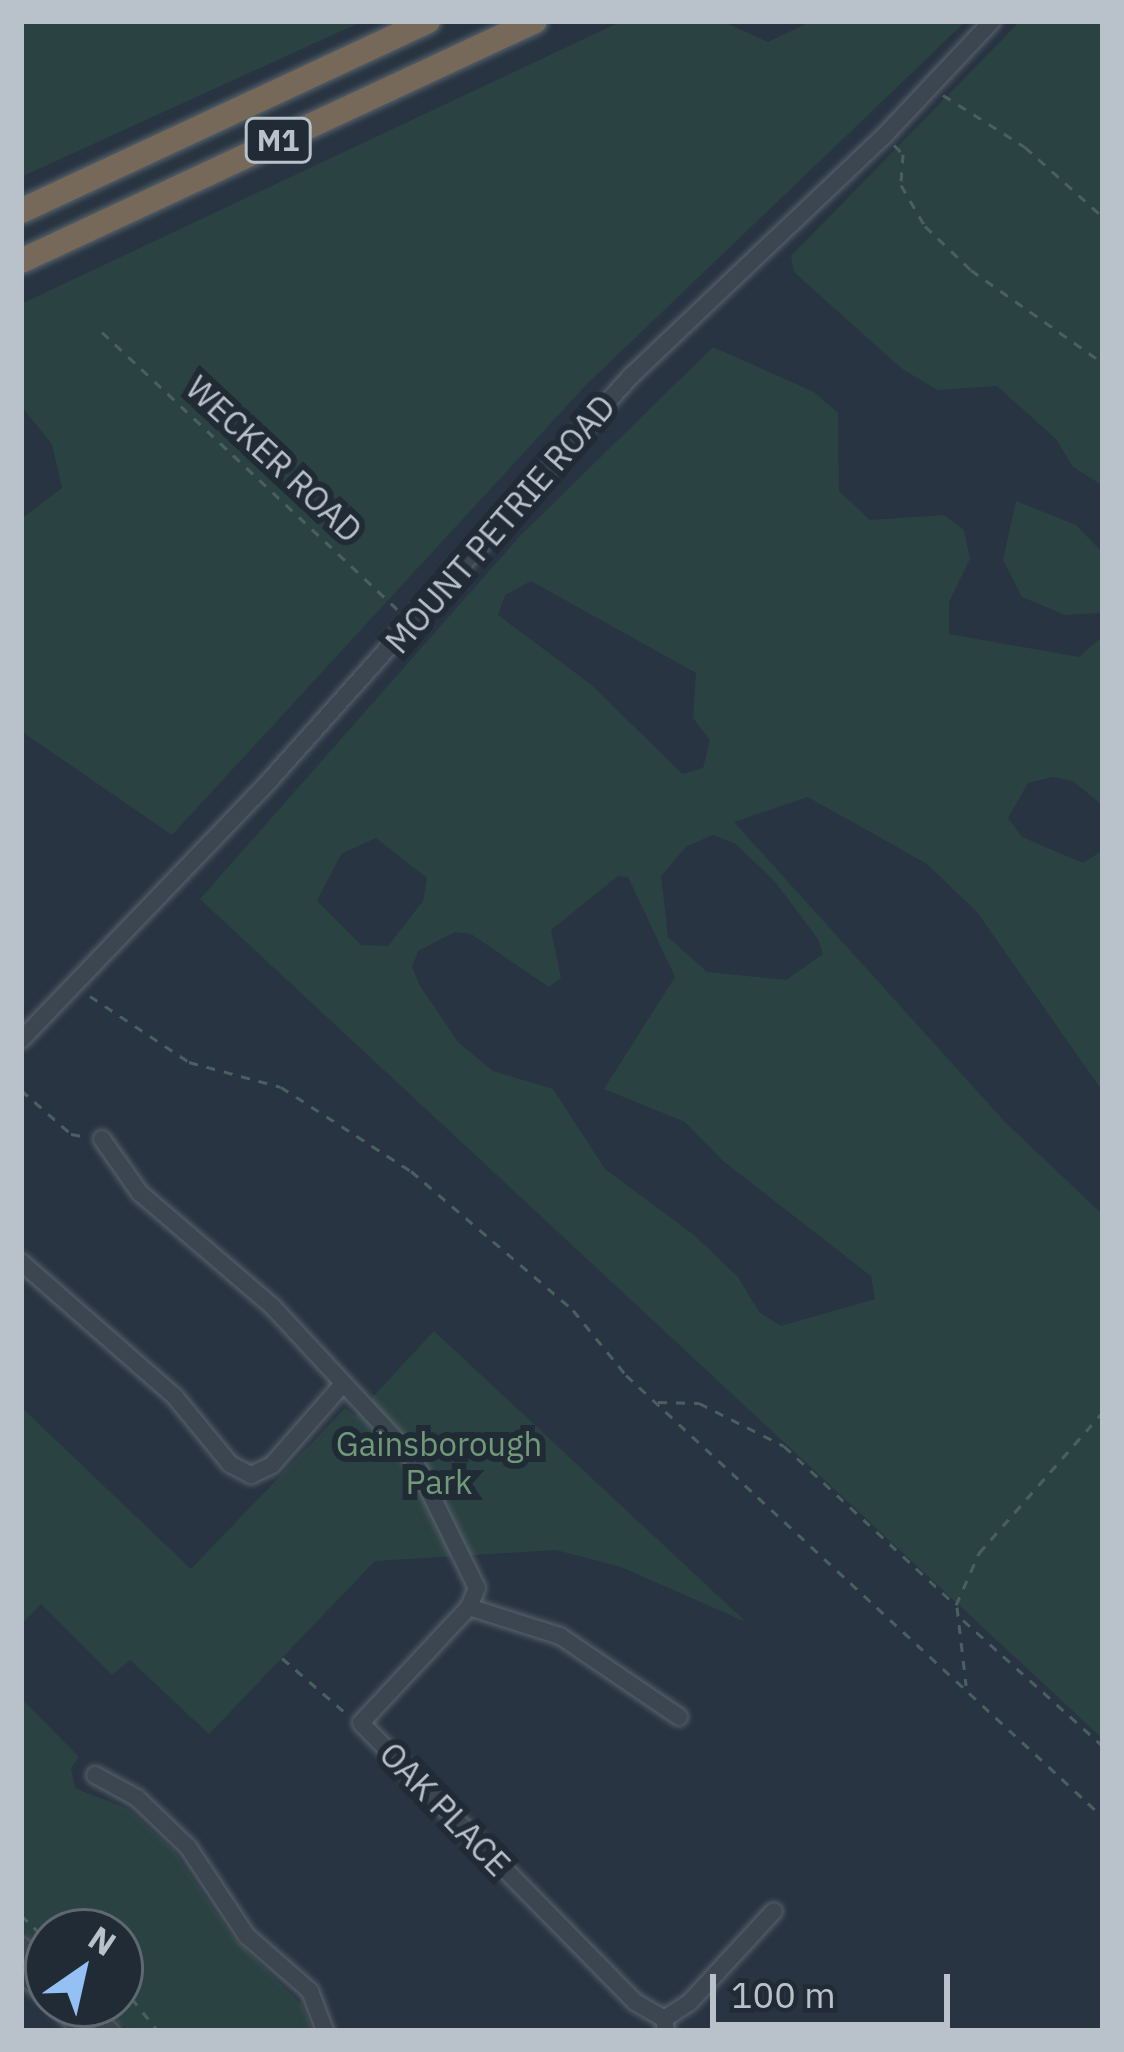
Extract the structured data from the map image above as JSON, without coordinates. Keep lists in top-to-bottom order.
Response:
{
  "streets": {
    "highway": ["M1"],
    "street": ["MOUNT PETRIE ROAD", "OAK PLACE"],
    "path": ["WECKER ROAD"]
  },
  "crossings": [
    ["WECKER ROAD", "MOUNT PETRIE ROAD"]
  ],
  "parks": ["Gainsborough Park"],
  "scale_bar": "100 m",
  "north": "top right"
}
